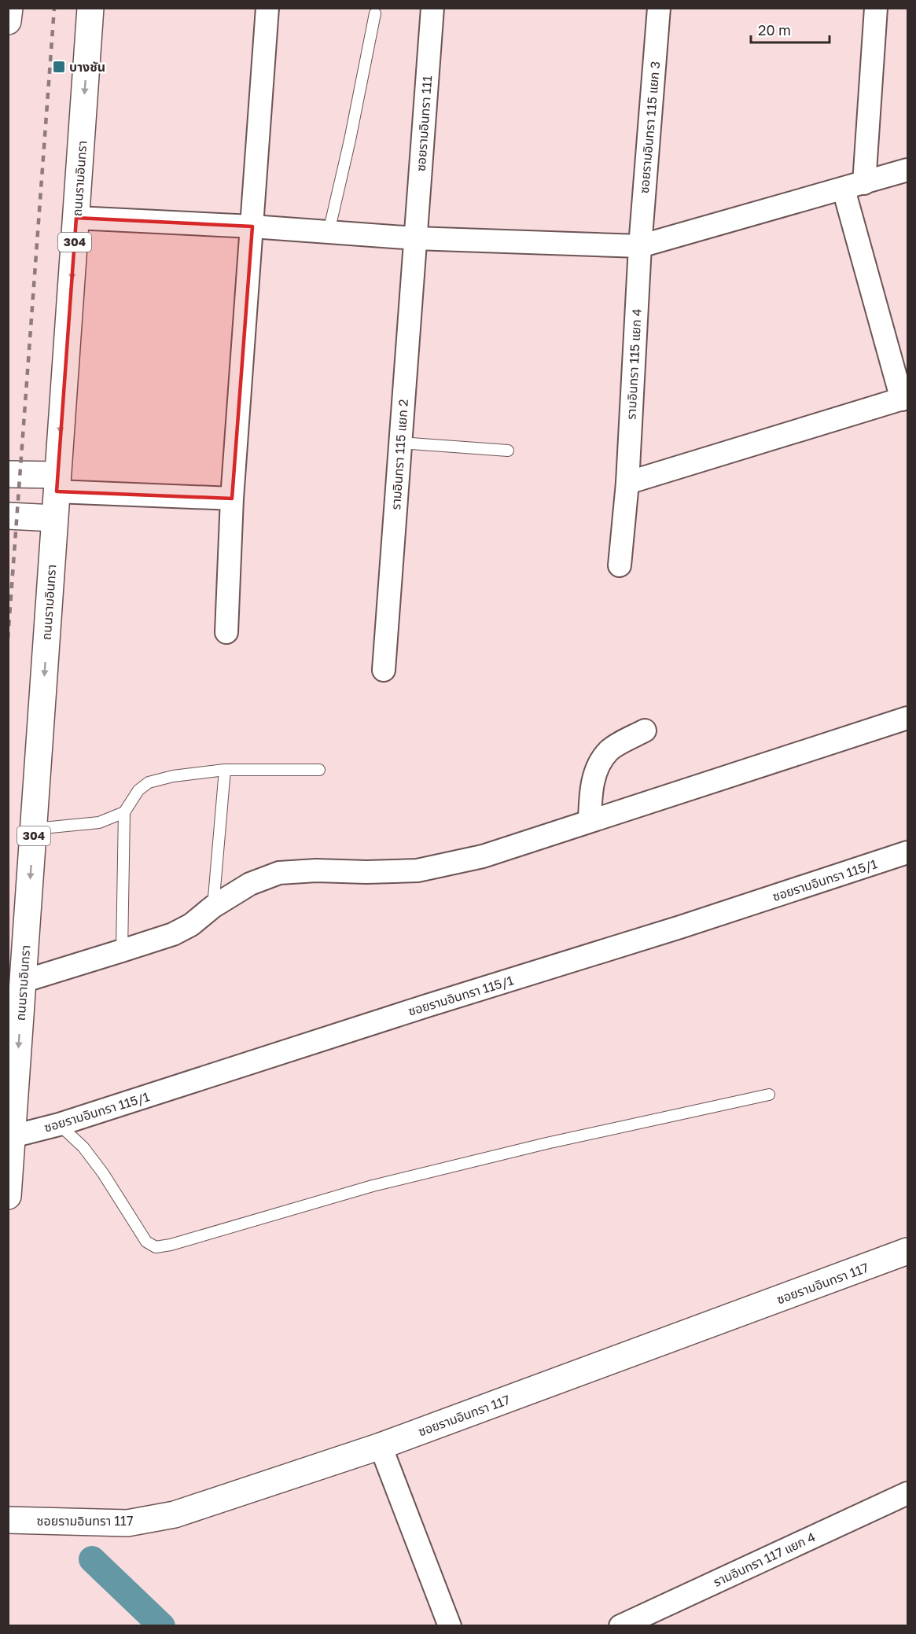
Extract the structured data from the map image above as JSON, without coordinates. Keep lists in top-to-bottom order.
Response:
{
  "streets": {
    "main road": ["ถนนรามอินทรา", "304", "ซอยรามอินทรา 117"],
    "street": [
      "ซอยรามอินทรา 111",
      "ซอยรามอินทรา 115 แยก 3",
      "รามอินทรา 115 แยก 4",
      "รามอินทรา 115 แยก 2",
      "ซอยรามอินทรา 115/1",
      "รามอินทรา 117 แยก 4"
    ]
  },
  "crossings": [
    ["ซอยรามอินทรา 111", "รามอินทรา 115 แยก 2"],
    ["ซอยรามอินทรา 115 แยก 3", "รามอินทรา 115 แยก 4"],
    ["ถนนรามอินทรา", "ซอยรามอินทรา 115/1"]
  ],
  "one_way": ["ถนนรามอินทรา"],
  "places": {
    "transit": ["บางชัน"]
  },
  "scale_bar": "20 m"
}
